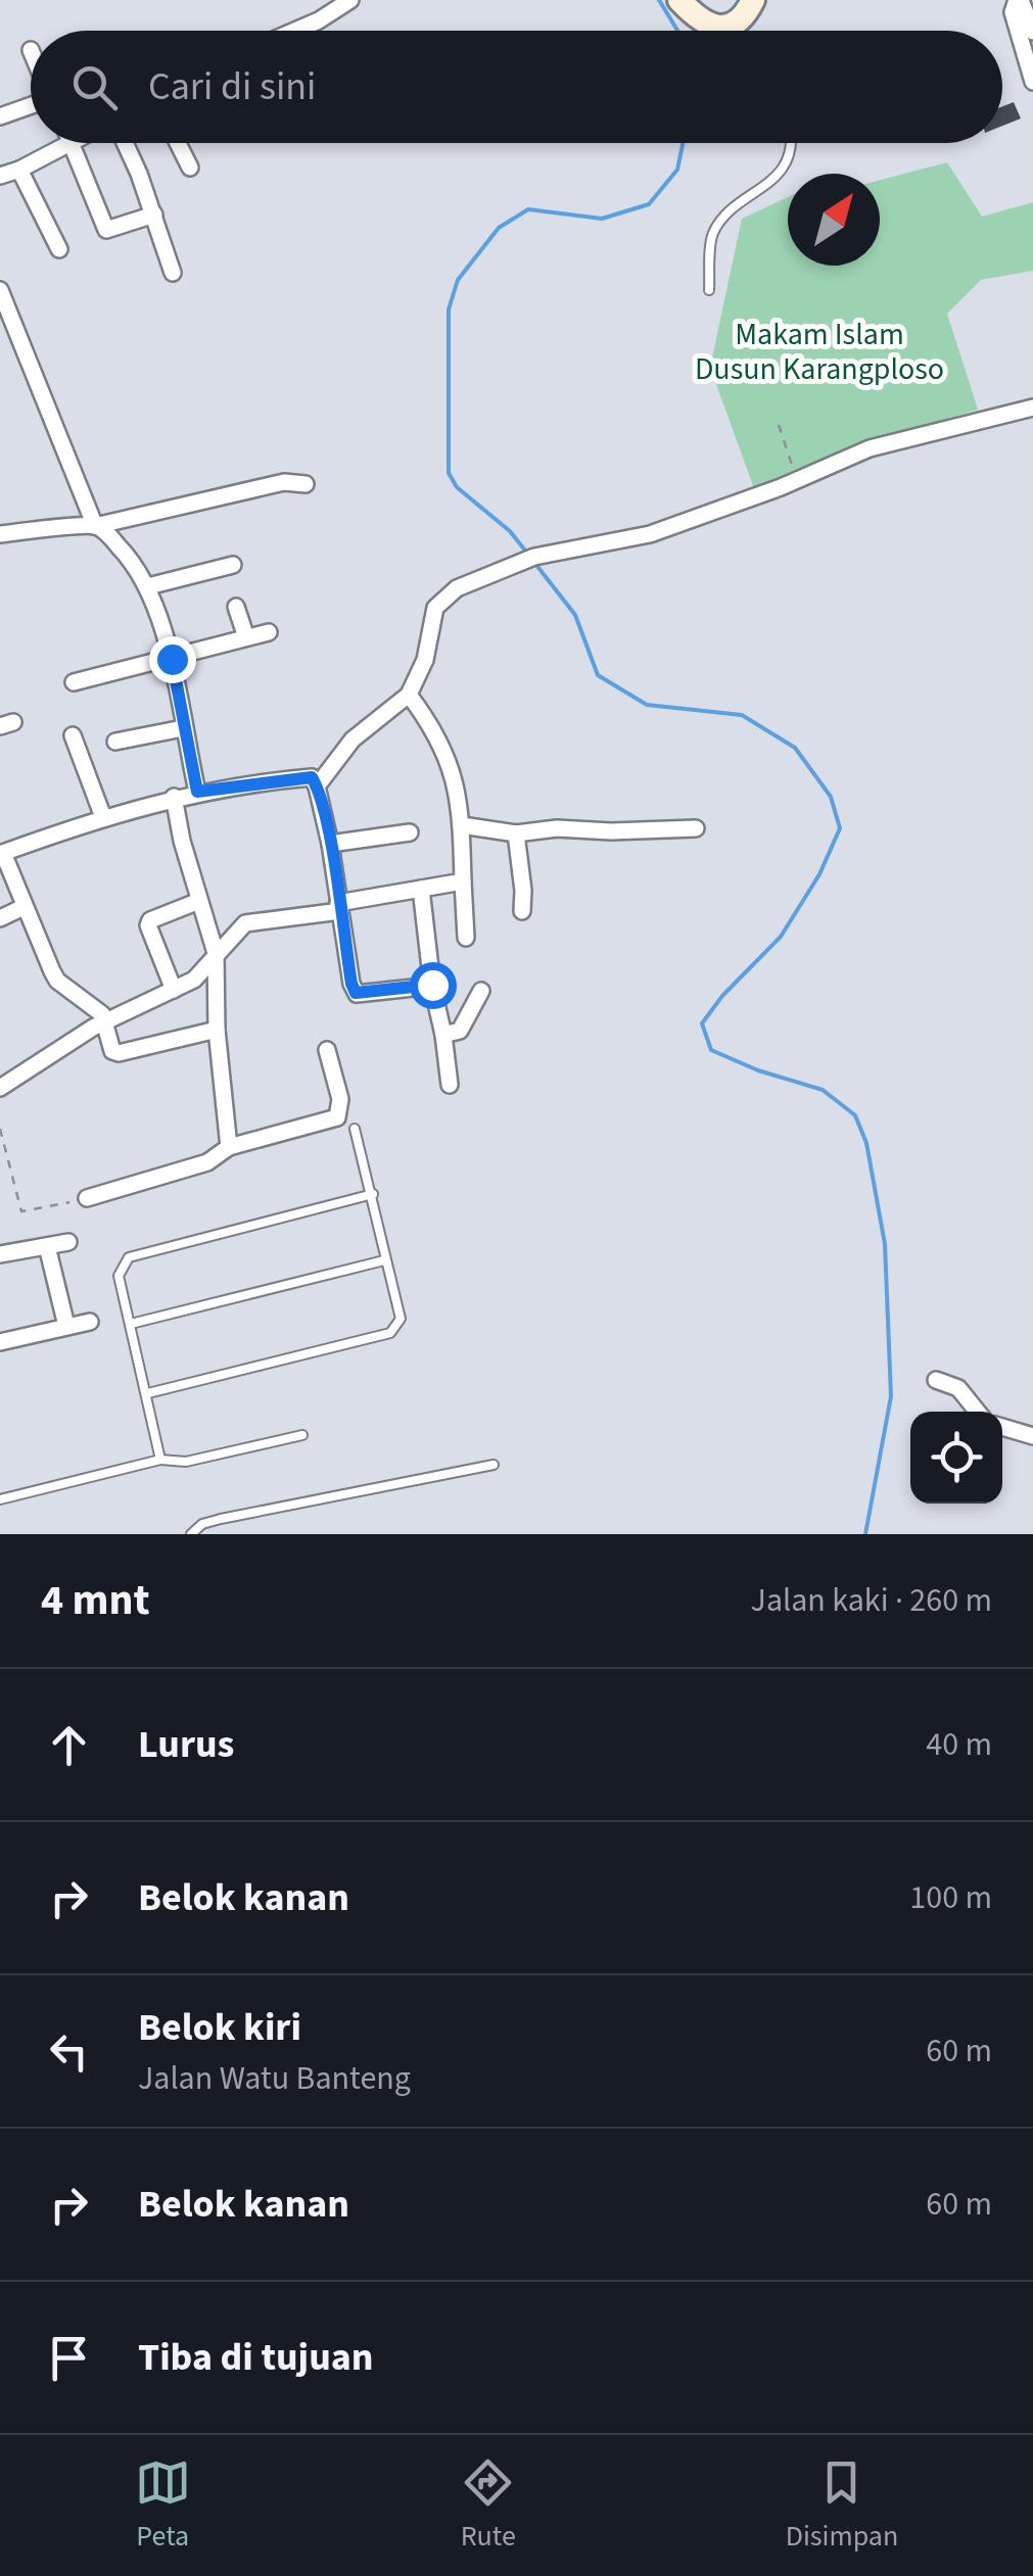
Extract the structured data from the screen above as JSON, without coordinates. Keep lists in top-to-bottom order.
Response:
{
  "parks": ["Makam Islam Dusun Karangploso"],
  "north": "top right",
  "page": {
    "search": "Cari di sini",
    "heading": ["4 mnt", "Jalan kaki · 260 m"],
    "list": [
      ["Lurus", "40 m"],
      ["Belok kanan", "100 m"],
      ["Belok kiri", "Jalan Watu Banteng", "60 m"],
      ["Belok kanan", "60 m"],
      "Tiba di tujuan"
    ],
    "nav": ["Peta", "Rute", "Disimpan"]
  }
}
